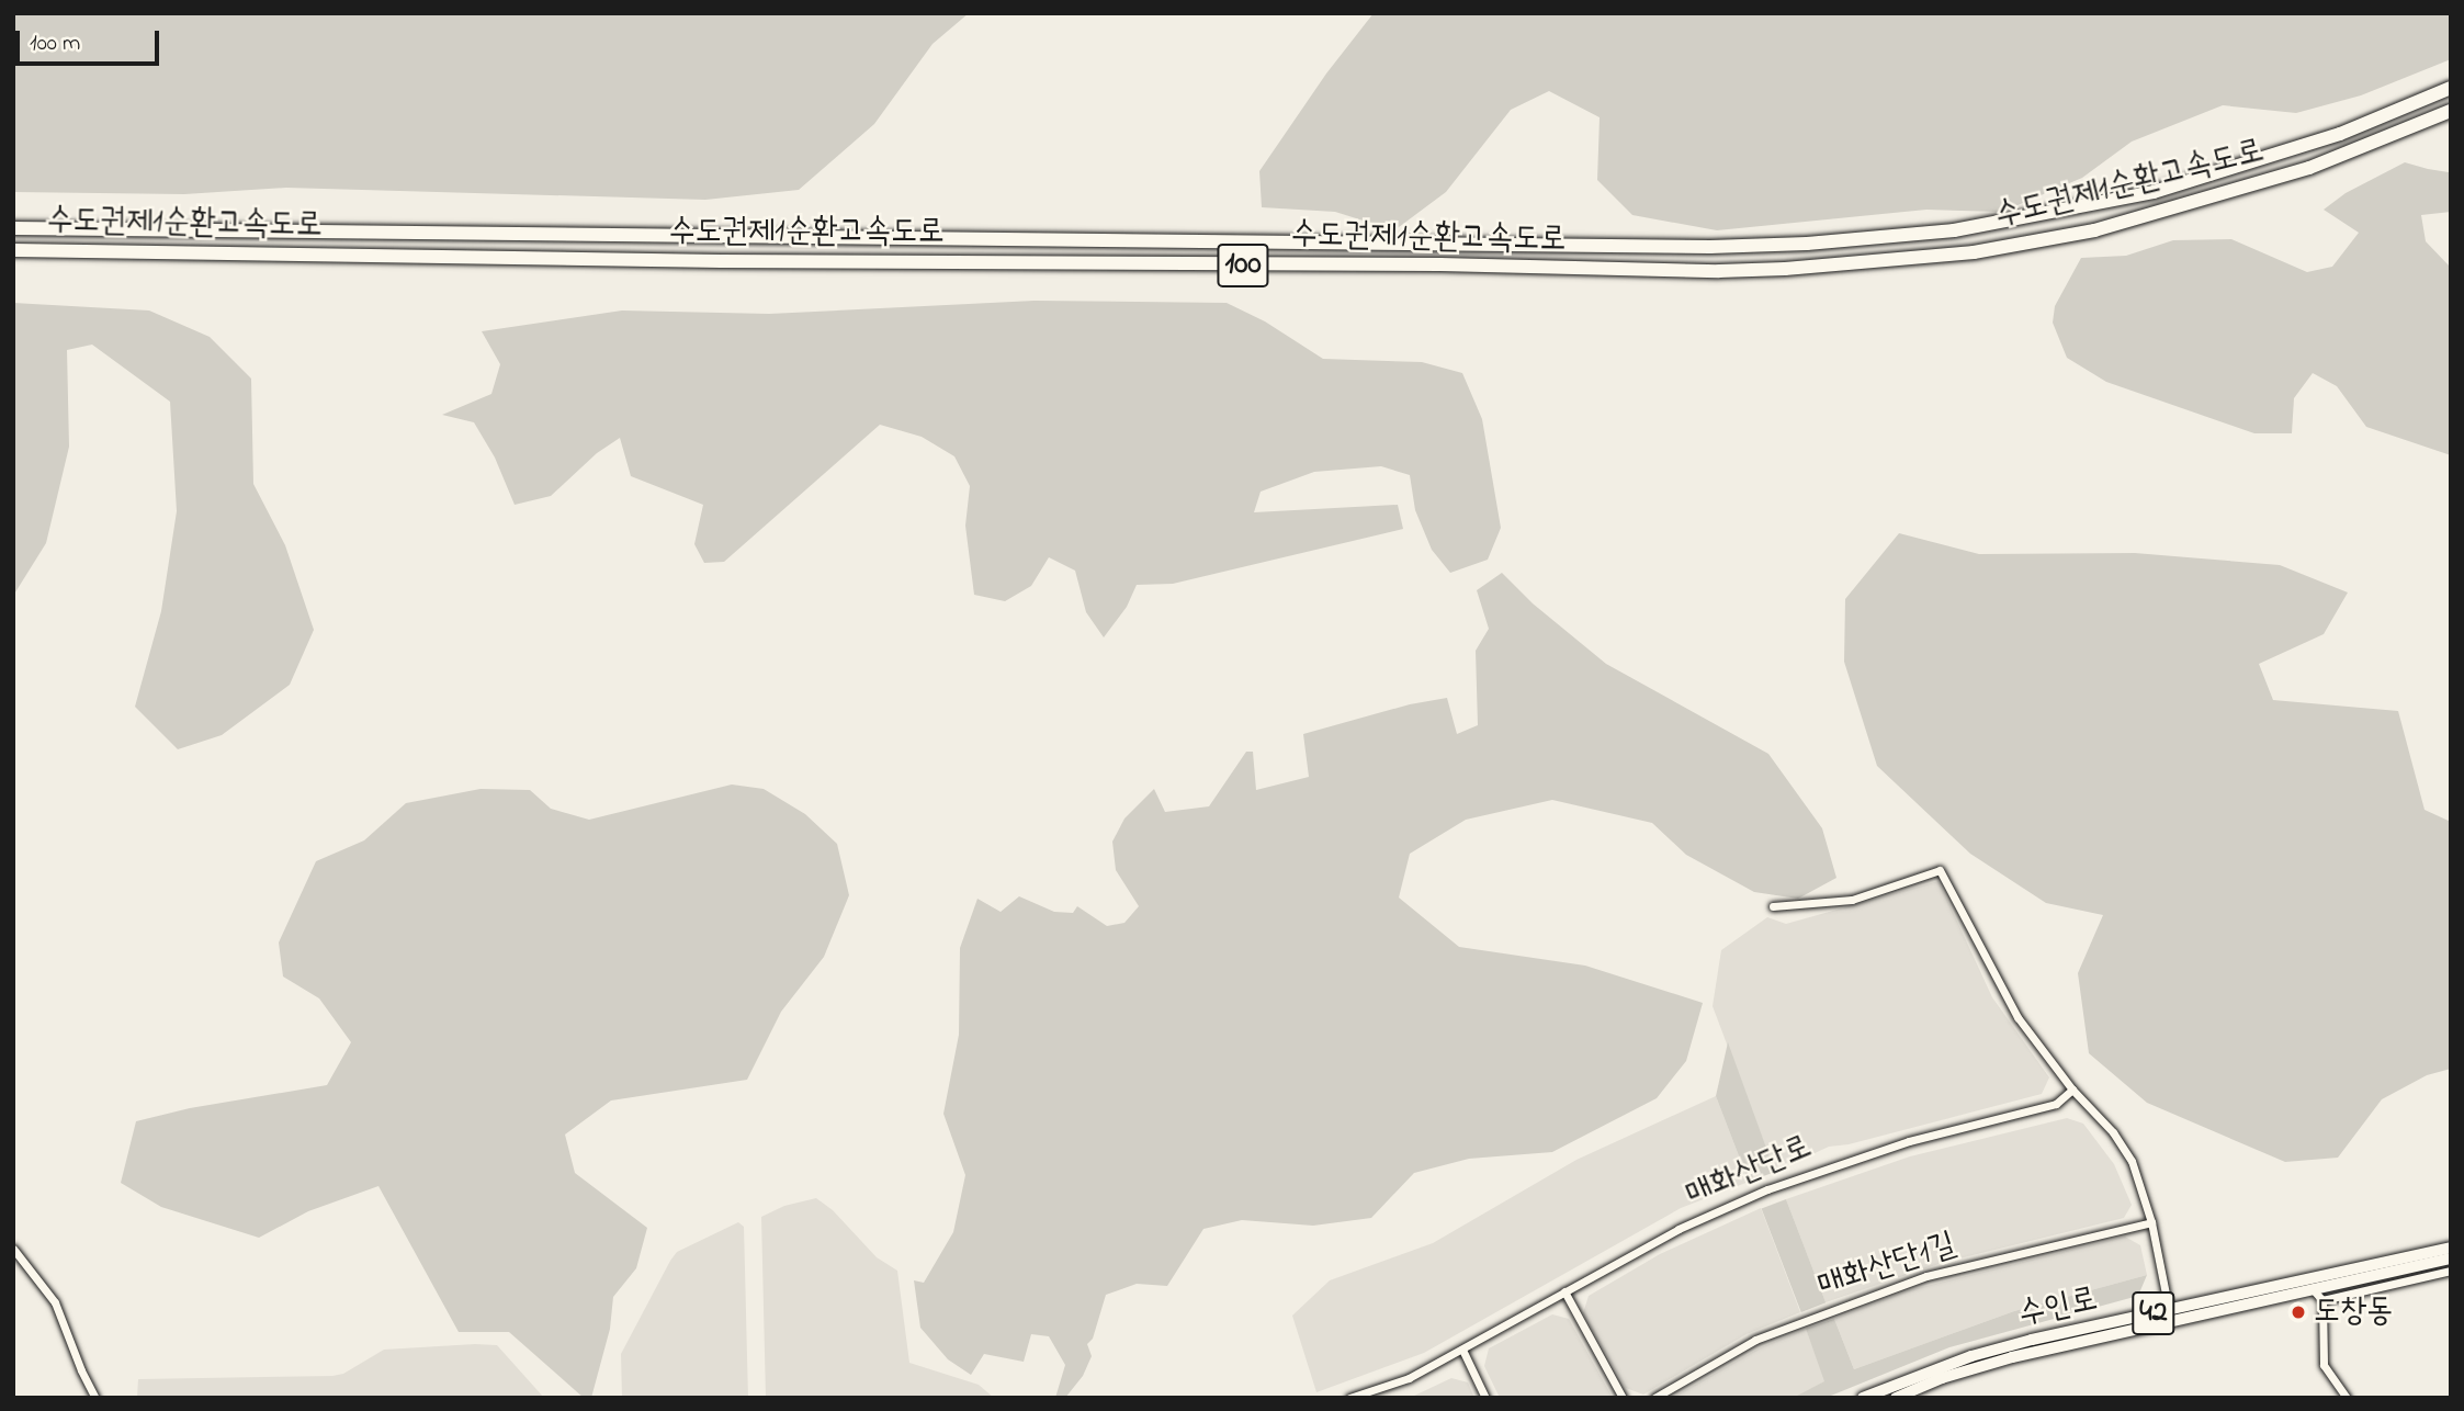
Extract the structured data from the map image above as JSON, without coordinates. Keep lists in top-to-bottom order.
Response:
{
  "streets": {
    "highway": ["수도권제1순환고속도로", "100"],
    "main road": ["수인로", "42"],
    "street": ["매화산단로", "매화산단1길"]
  },
  "places": ["도창동"],
  "scale_bar": "100 m"
}
